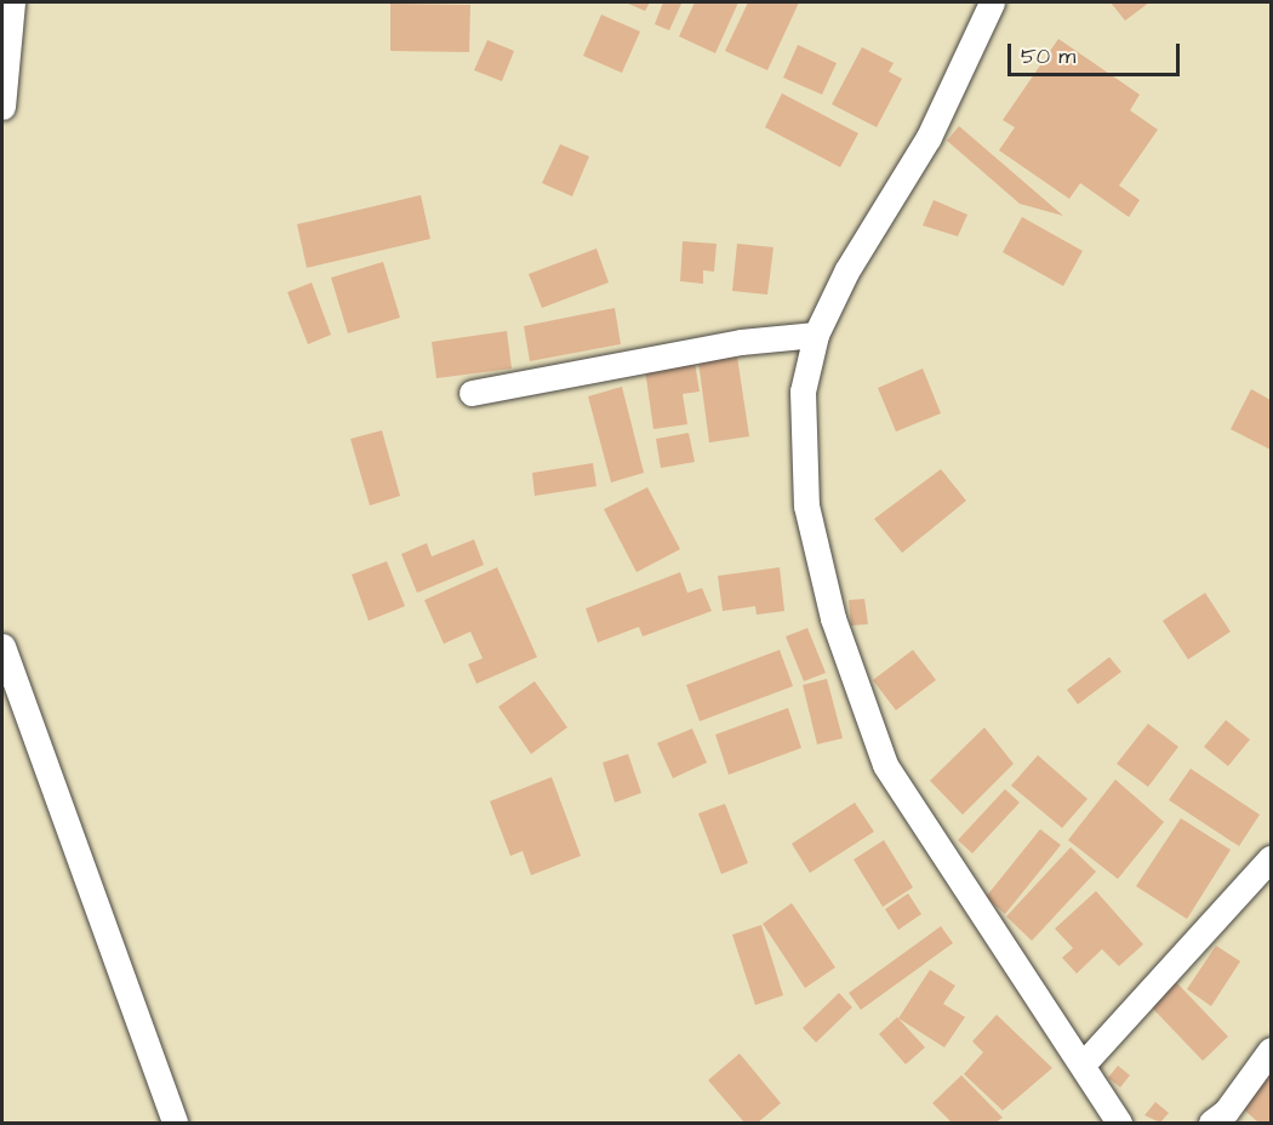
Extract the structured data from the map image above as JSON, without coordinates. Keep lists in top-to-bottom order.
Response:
{
  "scale_bar": "50 m"
}
